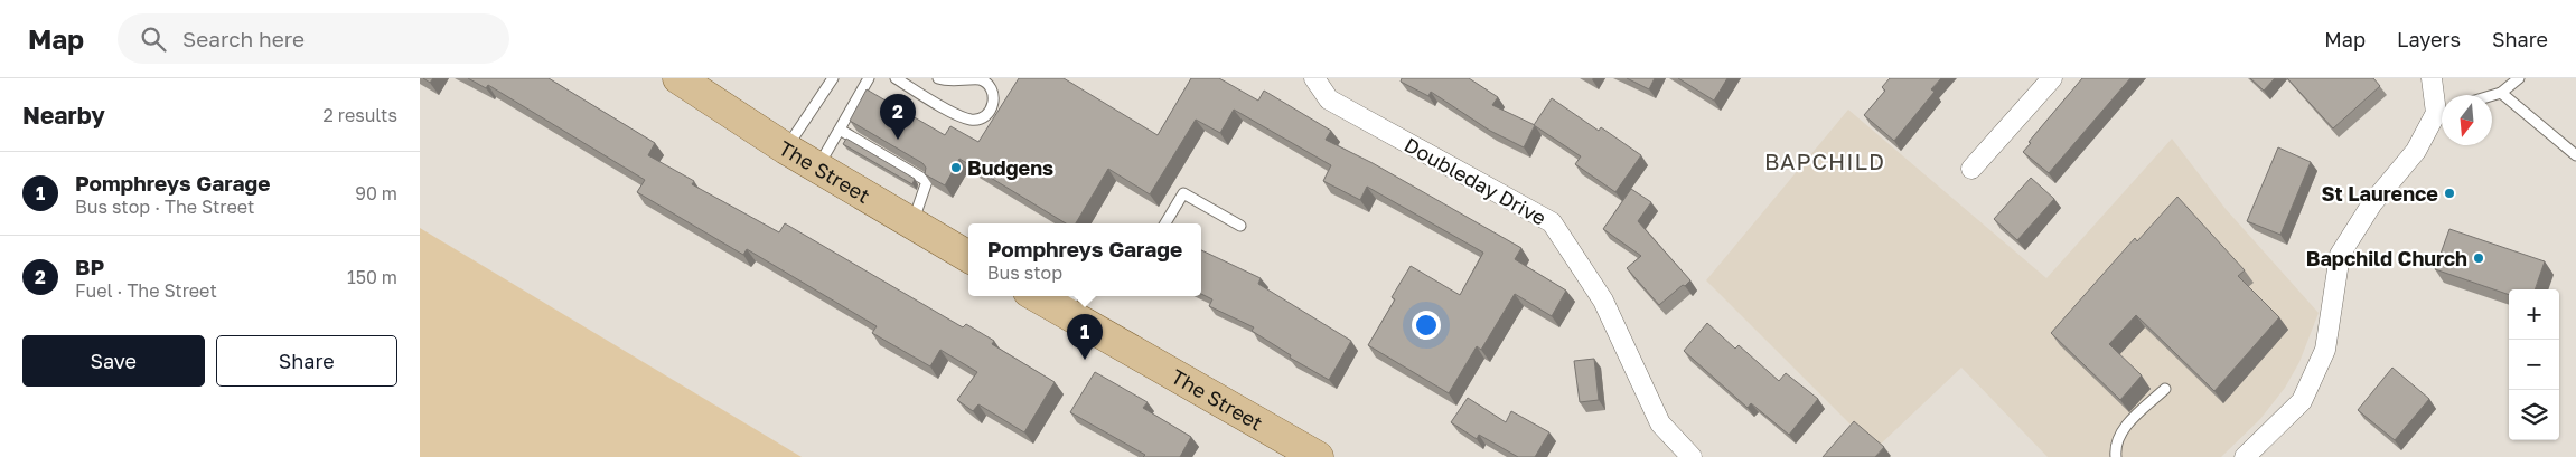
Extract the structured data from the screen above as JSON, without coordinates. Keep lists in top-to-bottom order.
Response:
{
  "streets": {
    "main road": ["The Street"],
    "street": ["Doubleday Drive"]
  },
  "districts": ["BAPCHILD"],
  "places": ["Budgens", "St Laurence", "Bapchild Church"],
  "north": "bottom",
  "page": {
    "header": "Map",
    "search": "Search here",
    "nav": ["Map", "Layers", "Share"],
    "heading": ["Nearby", "2 results"],
    "pins": ["2", "1"],
    "list": [
      {
        "mark": "1",
        "name": "Pomphreys Garage",
        "note": "Bus stop · The Street",
        "value": "90 m"
      },
      {
        "mark": "2",
        "name": "BP",
        "note": "Fuel · The Street",
        "value": "150 m"
      }
    ],
    "popup": ["Pomphreys Garage", "Bus stop"],
    "map_buttons": ["+", "−"],
    "buttons": ["Save", "Share"]
  }
}
